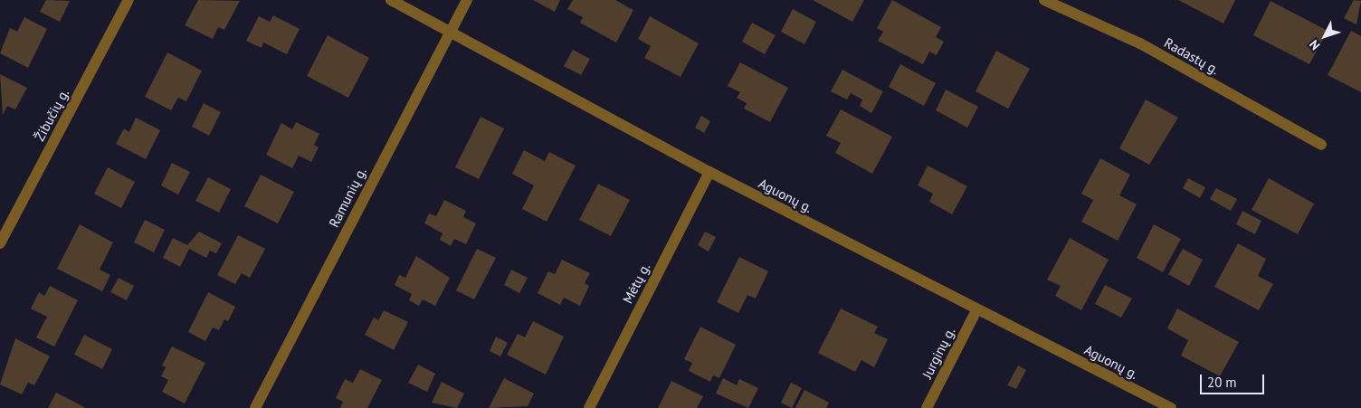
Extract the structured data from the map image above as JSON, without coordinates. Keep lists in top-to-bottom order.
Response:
{
  "streets": {
    "street": [
      "Radastų g.",
      "Žibučių g.",
      "Aguonų g.",
      "Ramunių g.",
      "Mėtų g.",
      "Jurginų g."
    ]
  },
  "crossings": [
    ["Aguonų g.", "Ramunių g."],
    ["Aguonų g.", "Mėtų g."],
    ["Aguonų g.", "Jurginų g."]
  ],
  "scale_bar": "20 m",
  "north": "bottom left"
}
